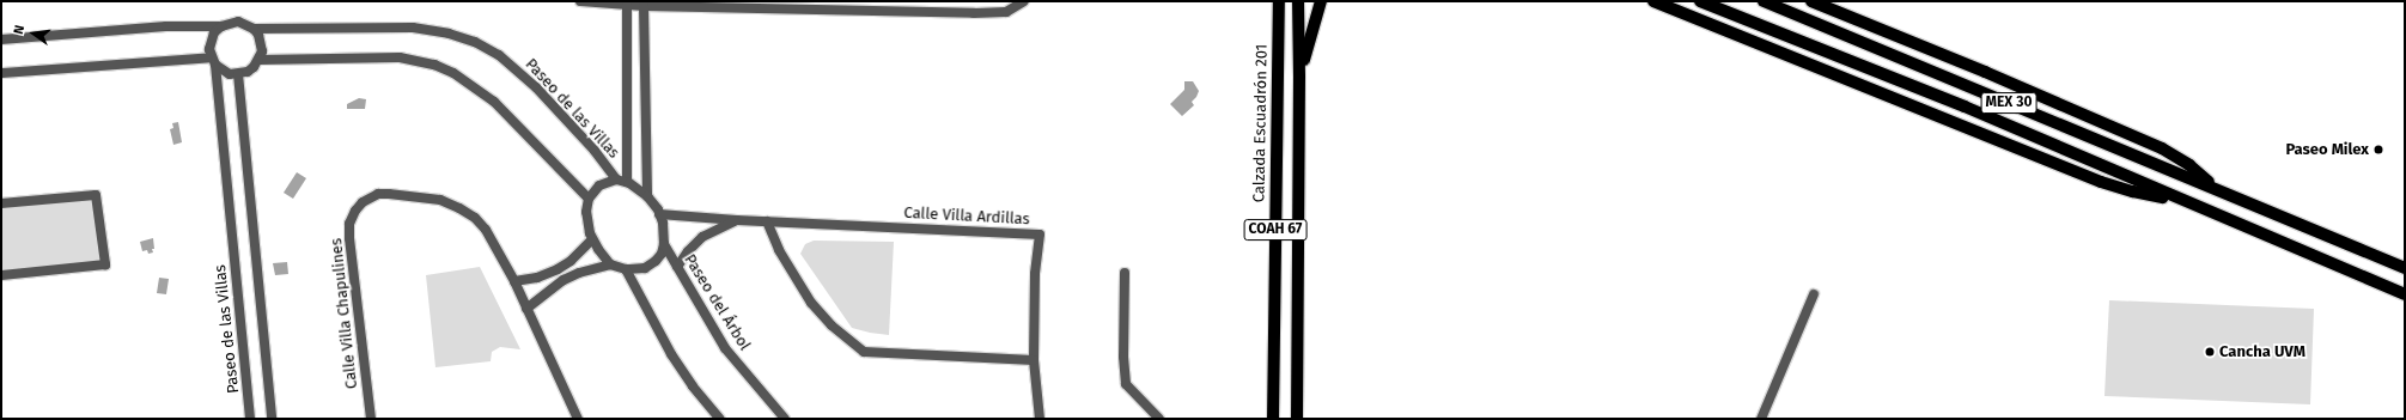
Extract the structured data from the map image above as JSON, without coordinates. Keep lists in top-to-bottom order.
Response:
{
  "streets": {
    "main road": ["MEX 30", "Calzada Escuadrón 201", "COAH 67"],
    "street": [
      "Paseo de las Villas",
      "Calle Villa Ardillas",
      "Paseo del Árbol",
      "Calle Villa Chapulines"
    ]
  },
  "crossings": [
    ["Paseo de las Villas", "Calle Villa Ardillas"],
    ["Paseo de las Villas", "Paseo del Árbol"],
    ["Calle Villa Ardillas", "Paseo del Árbol"]
  ],
  "places": ["Paseo Milex", "Cancha UVM"],
  "north": "left"
}
